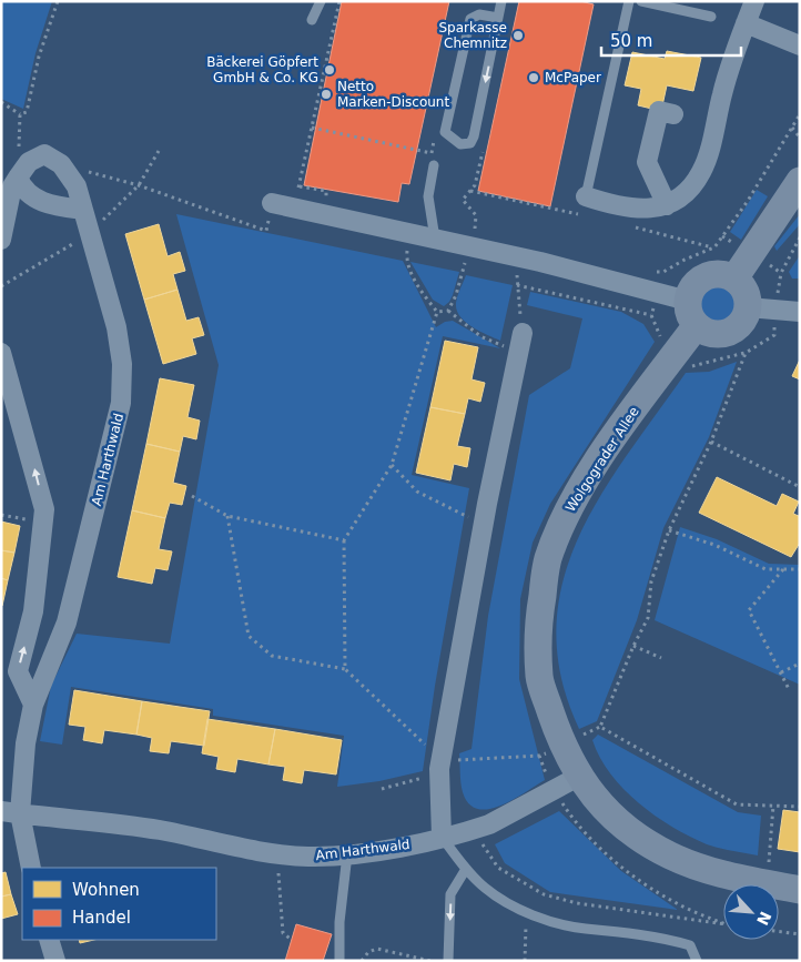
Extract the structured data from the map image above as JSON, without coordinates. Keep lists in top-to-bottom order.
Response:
{
  "streets": {
    "main road": ["Wolgograder Allee"],
    "street": ["Am Harthwald"]
  },
  "crossings": [
    ["Am Harthwald", "Wolgograder Allee"]
  ],
  "places": [
    "Sparkasse Chemnitz",
    "Bäckerei Göpfert GmbH & Co. KG",
    "McPaper",
    "Netto Marken-Discount"
  ],
  "legend": ["Wohnen", "Handel"],
  "scale_bar": "50 m",
  "north": "bottom right"
}
